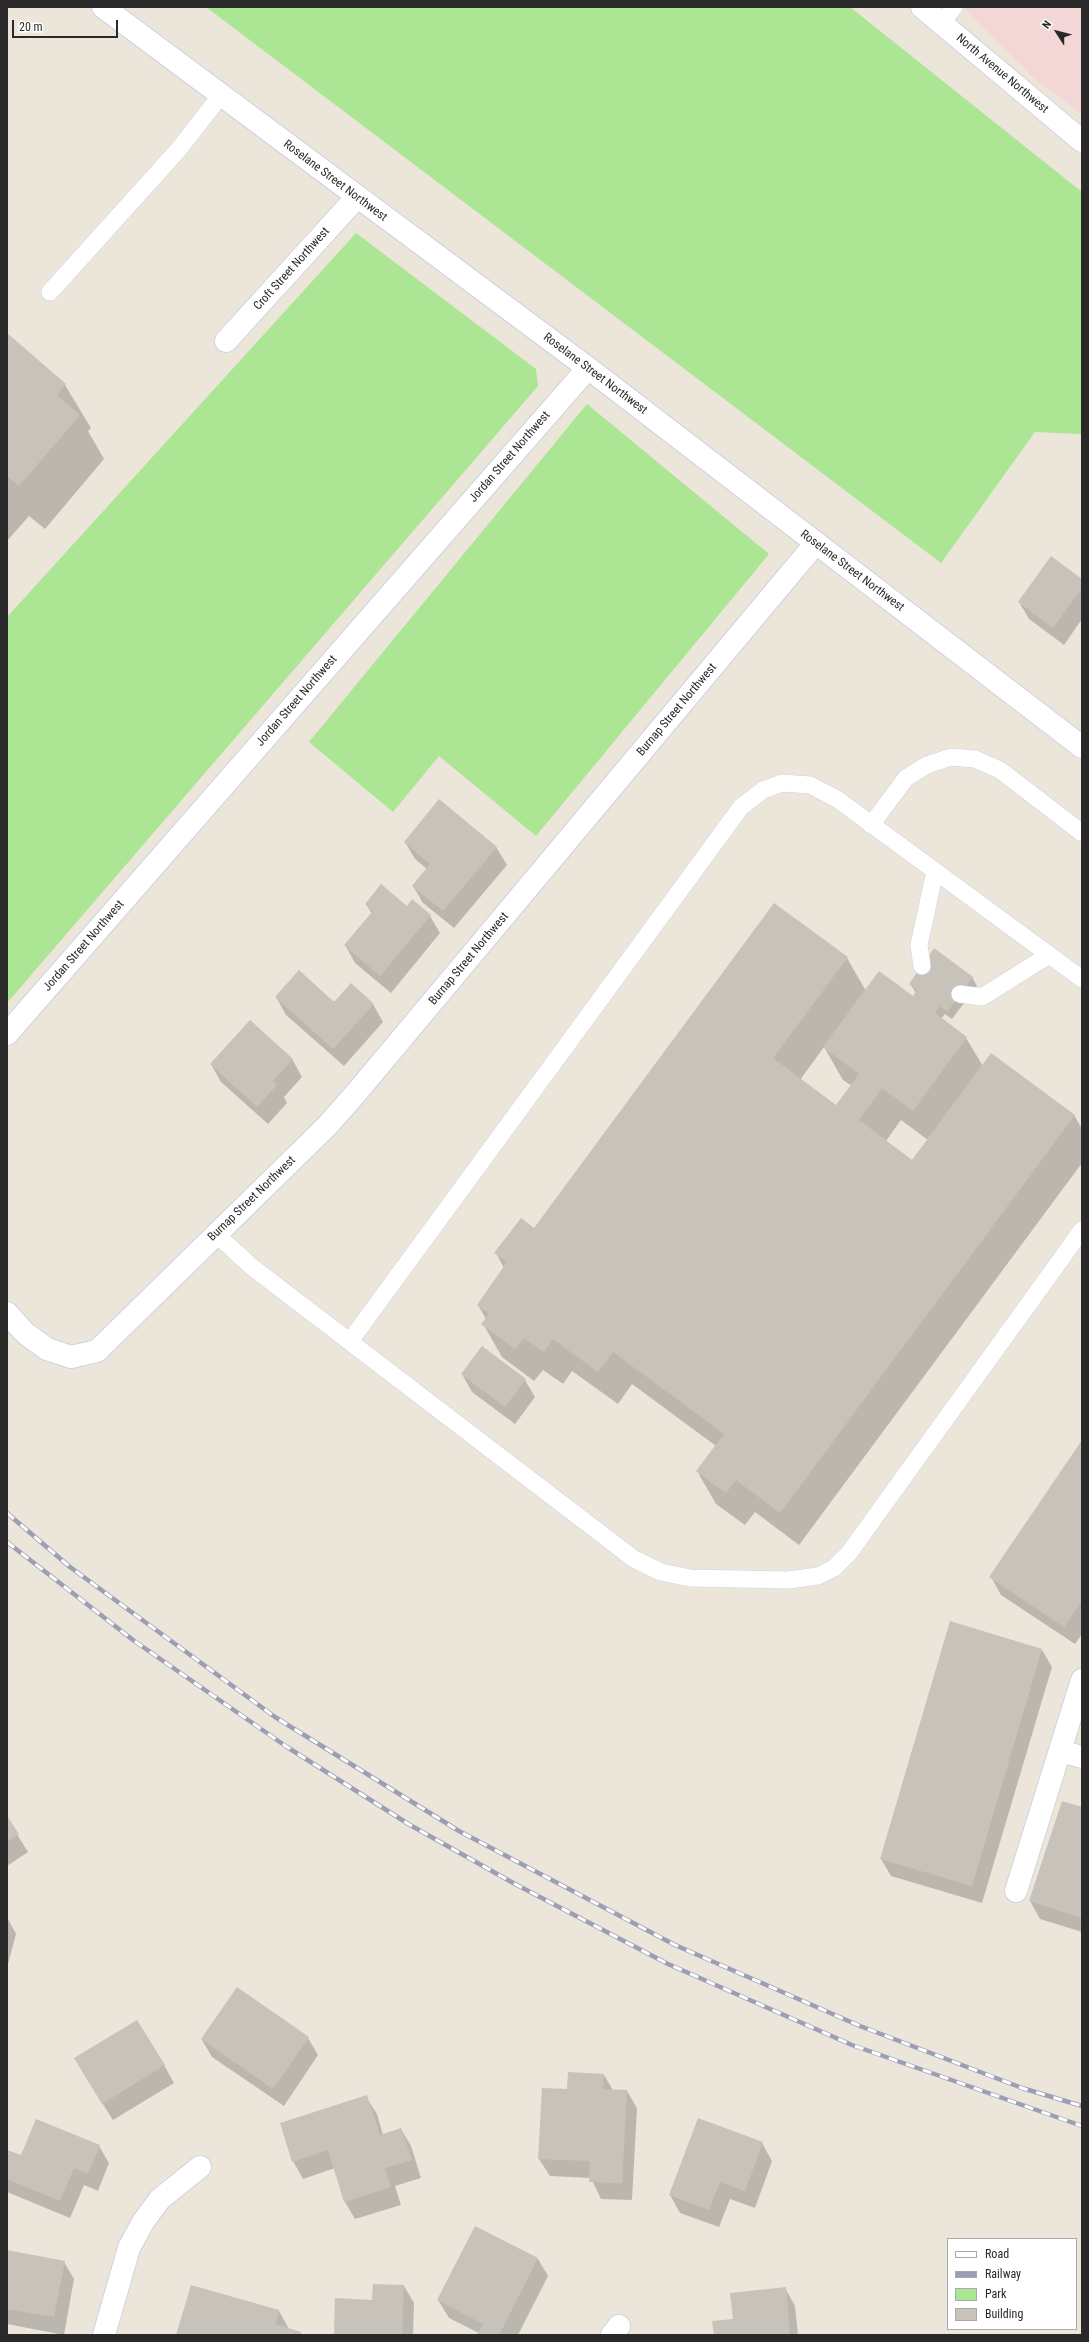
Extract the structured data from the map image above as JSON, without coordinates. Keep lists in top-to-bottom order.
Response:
{
  "streets": {
    "street": [
      "North Avenue Northwest",
      "Roselane Street Northwest",
      "Croft Street Northwest",
      "Jordan Street Northwest",
      "Burnap Street Northwest"
    ]
  },
  "crossings": [
    ["Roselane Street Northwest", "Croft Street Northwest"],
    ["Roselane Street Northwest", "Jordan Street Northwest"],
    ["Roselane Street Northwest", "Burnap Street Northwest"]
  ],
  "legend": [
    "Road",
    "Railway",
    "Park",
    "Building"
  ],
  "scale_bar": "20 m",
  "north": "top left"
}
